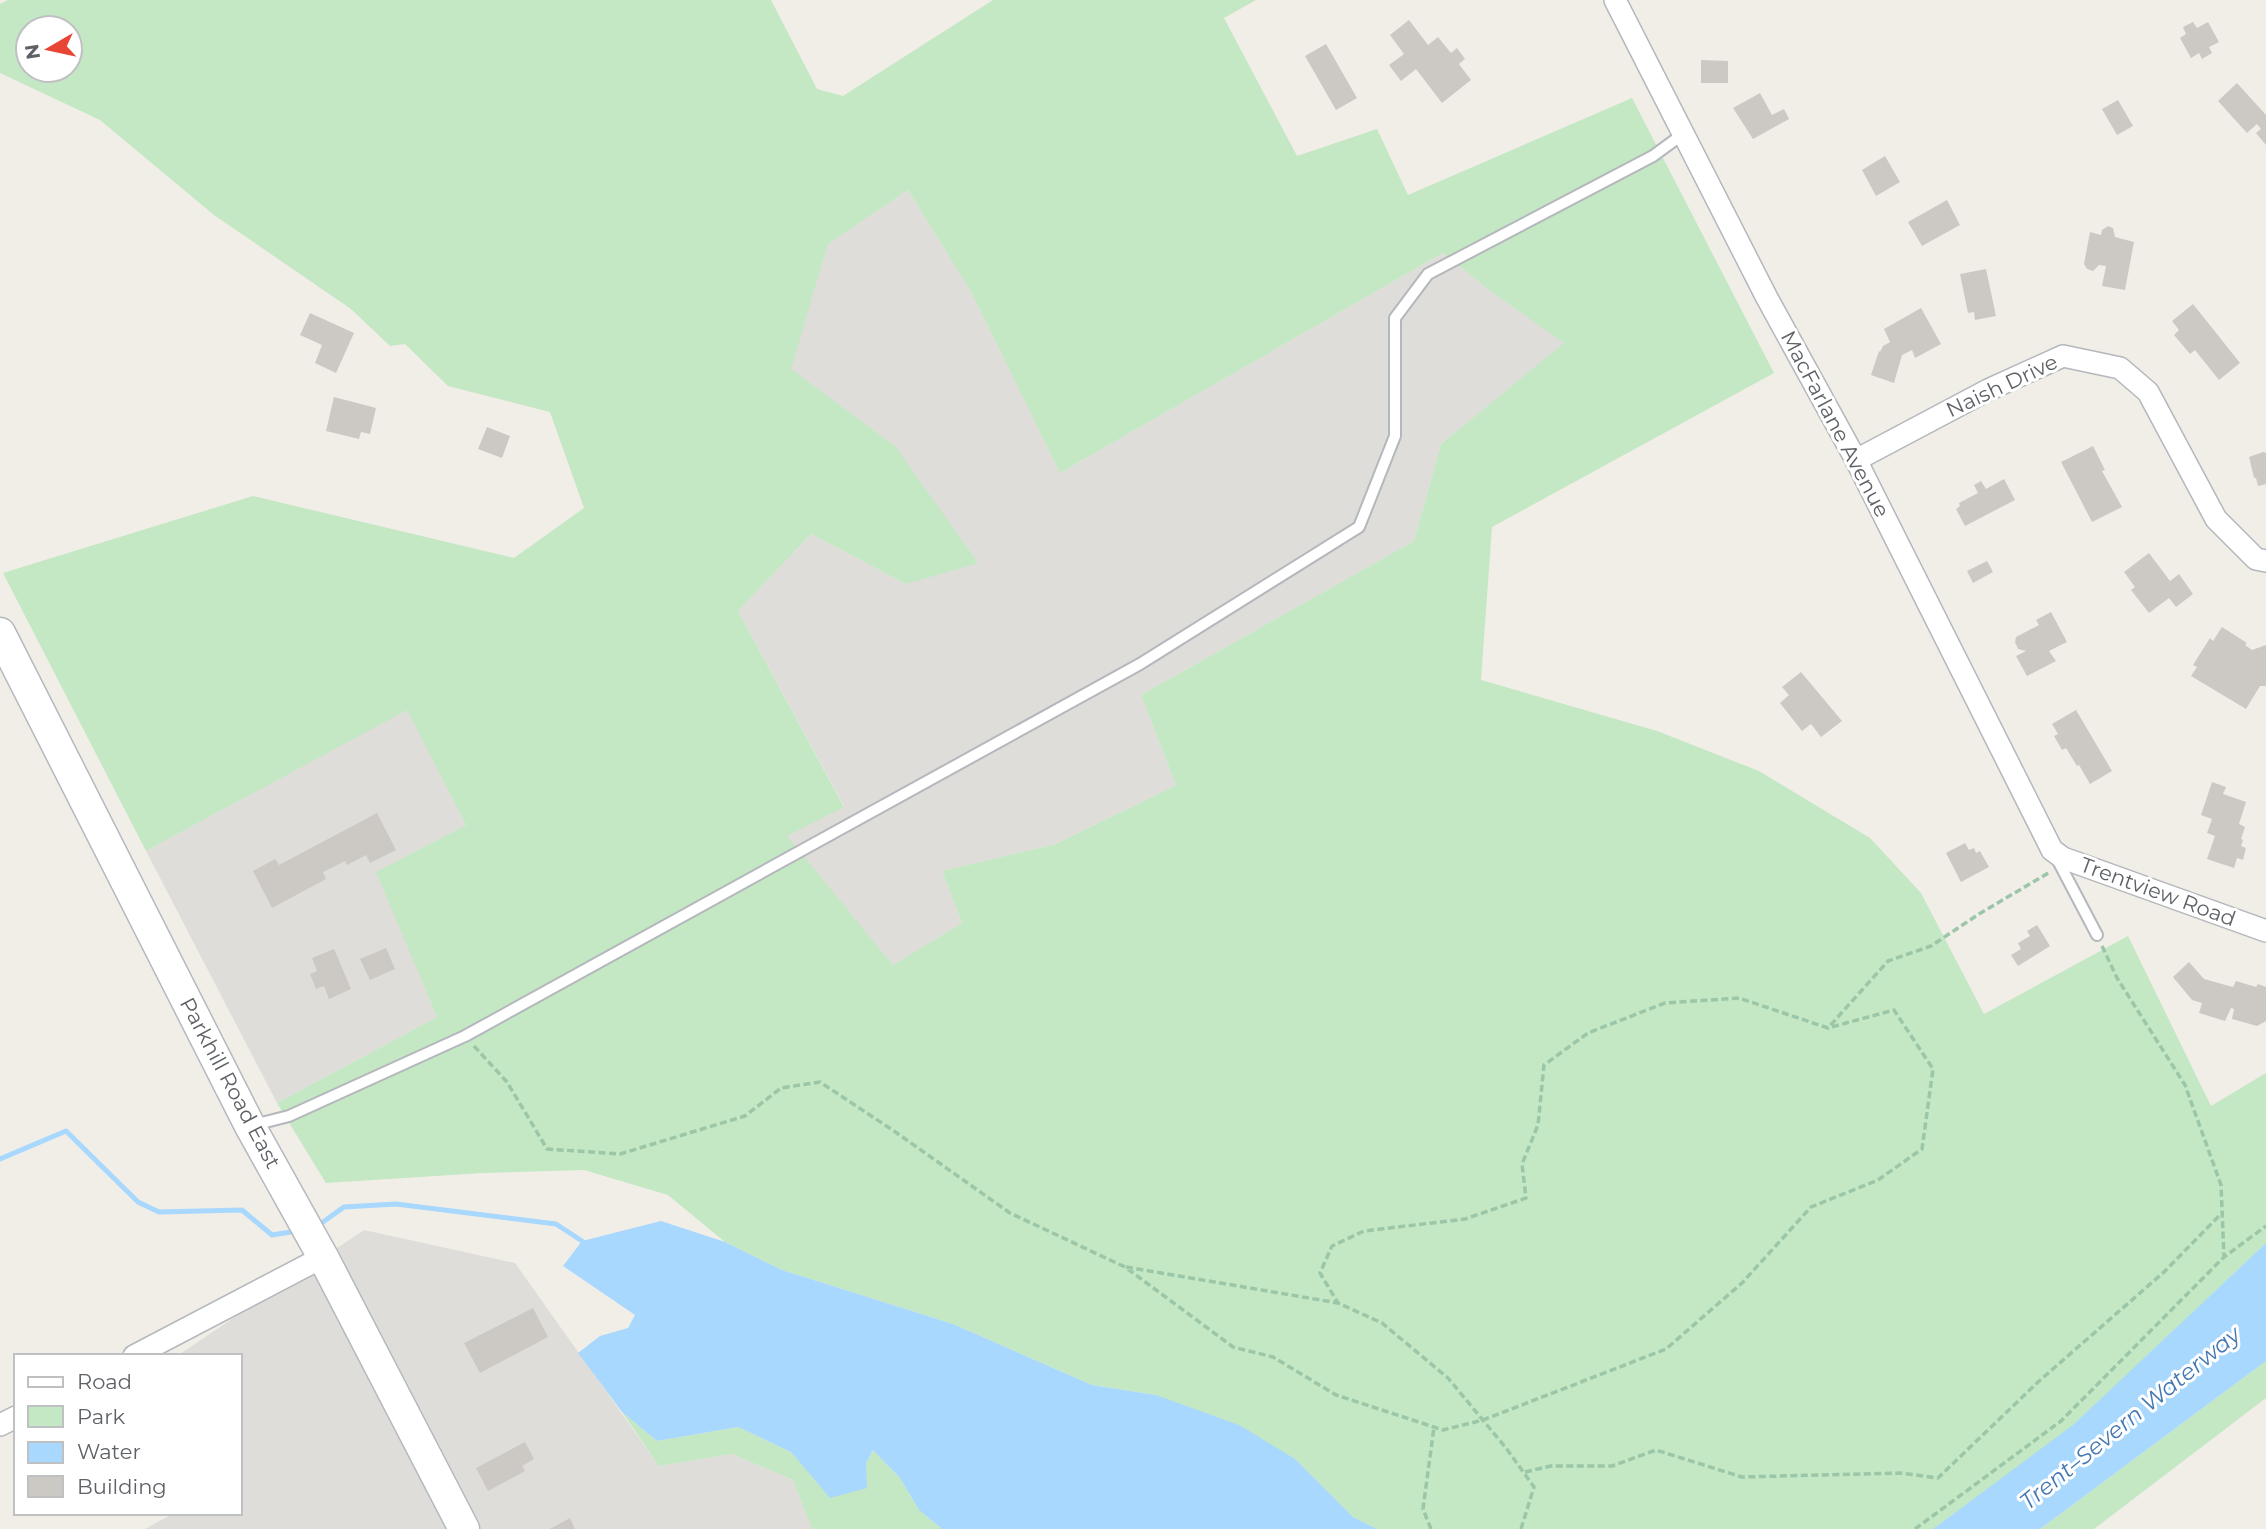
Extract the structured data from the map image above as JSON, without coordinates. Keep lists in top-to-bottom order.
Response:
{
  "streets": {
    "main road": ["Parkhill Road East"],
    "street": ["Naish Drive", "MacFarlane Avenue", "Trentview Road"]
  },
  "crossings": [
    ["Naish Drive", "MacFarlane Avenue"],
    ["MacFarlane Avenue", "Trentview Road"]
  ],
  "water": ["Trent–Severn Waterway"],
  "legend": [
    "Road",
    "Park",
    "Water",
    "Building"
  ],
  "north": "left"
}
